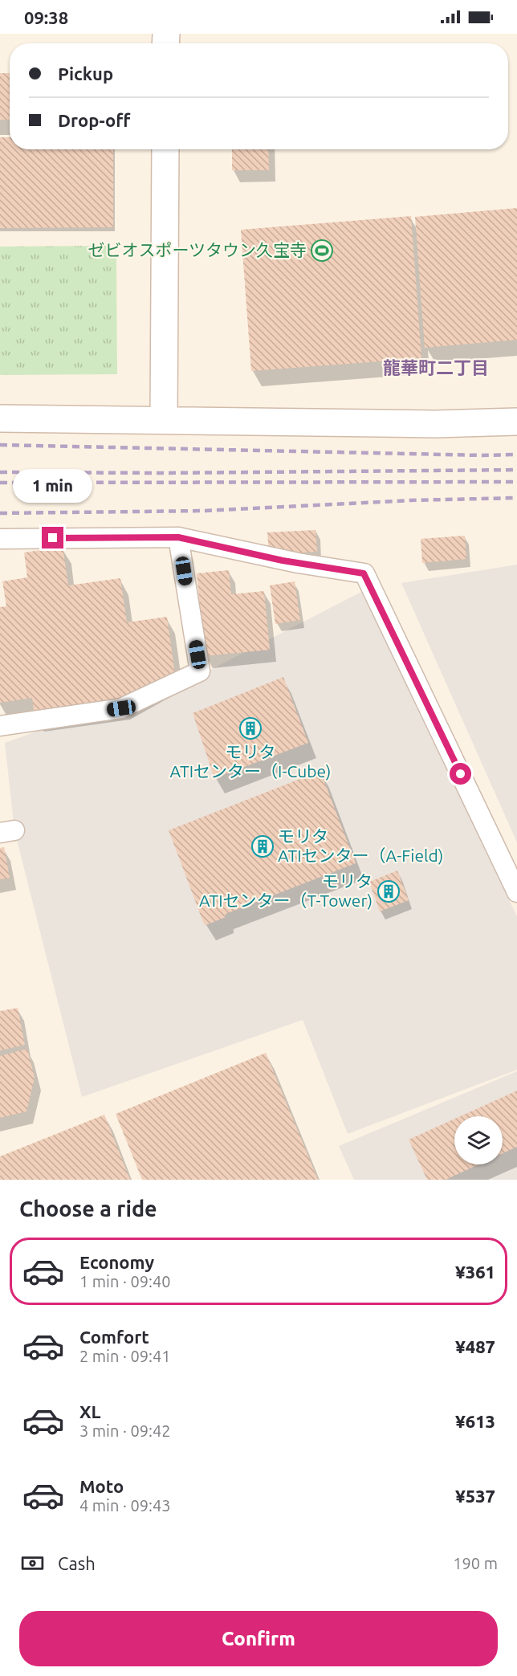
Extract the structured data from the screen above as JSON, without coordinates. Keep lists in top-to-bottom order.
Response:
{
  "districts": ["龍華町二丁目"],
  "places": {
    "sports": ["ゼビオスポーツタウン久宝寺"],
    "building": ["モリタ ATIセンター（I-Cube)", "モリタ ATIセンター（A-Field)", "モリタ ATIセンター（T-Tower)"]
  },
  "page": {
    "status": "09:38",
    "banner": ["Pickup", "Drop-off"],
    "bubble": "1 min",
    "heading": "Choose a ride",
    "list": [
      {
        "name": "Economy",
        "note": "1 min · 09:40",
        "value": "¥361"
      },
      {
        "name": "Comfort",
        "note": "2 min · 09:41",
        "value": "¥487"
      },
      {
        "name": "XL",
        "note": "3 min · 09:42",
        "value": "¥613"
      },
      {
        "name": "Moto",
        "note": "4 min · 09:43",
        "value": "¥537"
      }
    ],
    "pay": ["Cash", "190 m"],
    "buttons": "Confirm"
  }
}
